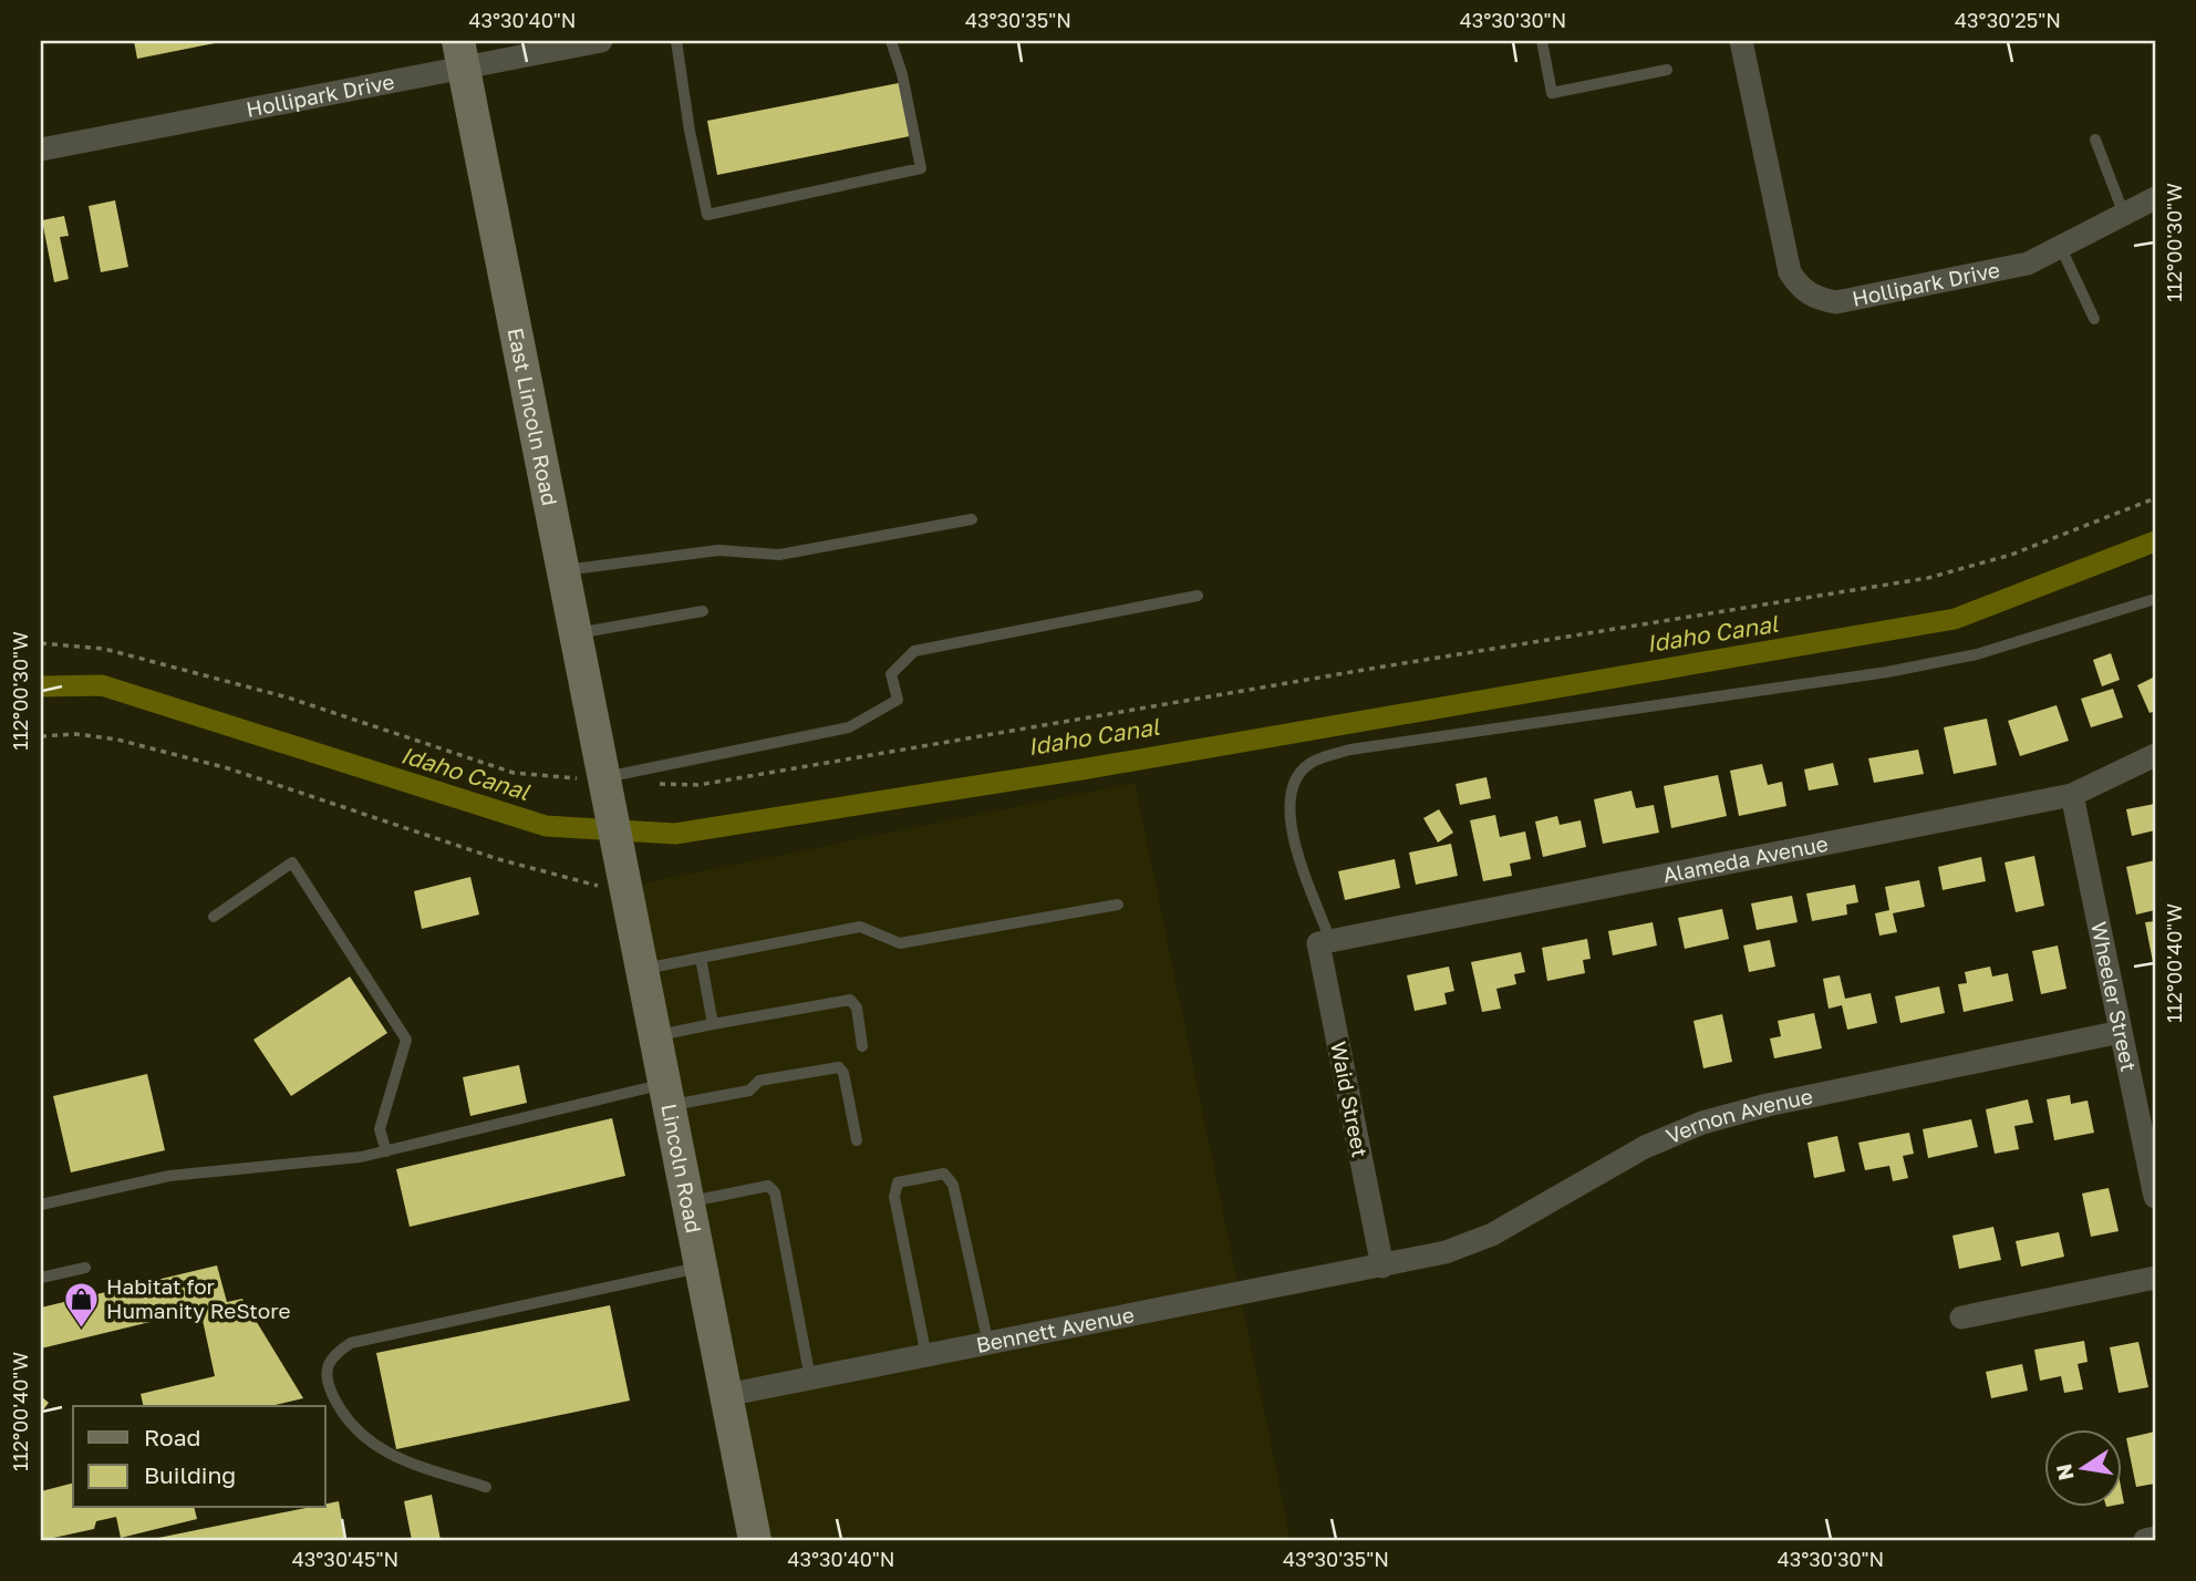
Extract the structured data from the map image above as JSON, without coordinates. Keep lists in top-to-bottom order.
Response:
{
  "streets": {
    "main road": ["East Lincoln Road", "Lincoln Road"],
    "street": [
      "Hollipark Drive",
      "Alameda Avenue",
      "Wheeler Street",
      "Waid Street",
      "Vernon Avenue",
      "Bennett Avenue"
    ]
  },
  "crossings": [
    ["Hollipark Drive", "East Lincoln Road"],
    ["East Lincoln Road", "Lincoln Road"],
    ["Alameda Avenue", "Wheeler Street"],
    ["Alameda Avenue", "Waid Street"],
    ["Wheeler Street", "Vernon Avenue"],
    ["Waid Street", "Vernon Avenue"],
    ["Waid Street", "Bennett Avenue"],
    ["Vernon Avenue", "Bennett Avenue"],
    ["Lincoln Road", "Bennett Avenue"]
  ],
  "water": ["Idaho Canal"],
  "places": {
    "shop": ["Habitat for Humanity ReStore"]
  },
  "legend": ["Road", "Building"],
  "north": "left",
  "coordinates": [
    "43°30'40\"N",
    "43°30'35\"N",
    "43°30'30\"N",
    "43°30'25\"N",
    "112°00'30\"W",
    "112°00'40\"W",
    "43°30'45\"N"
  ]
}
